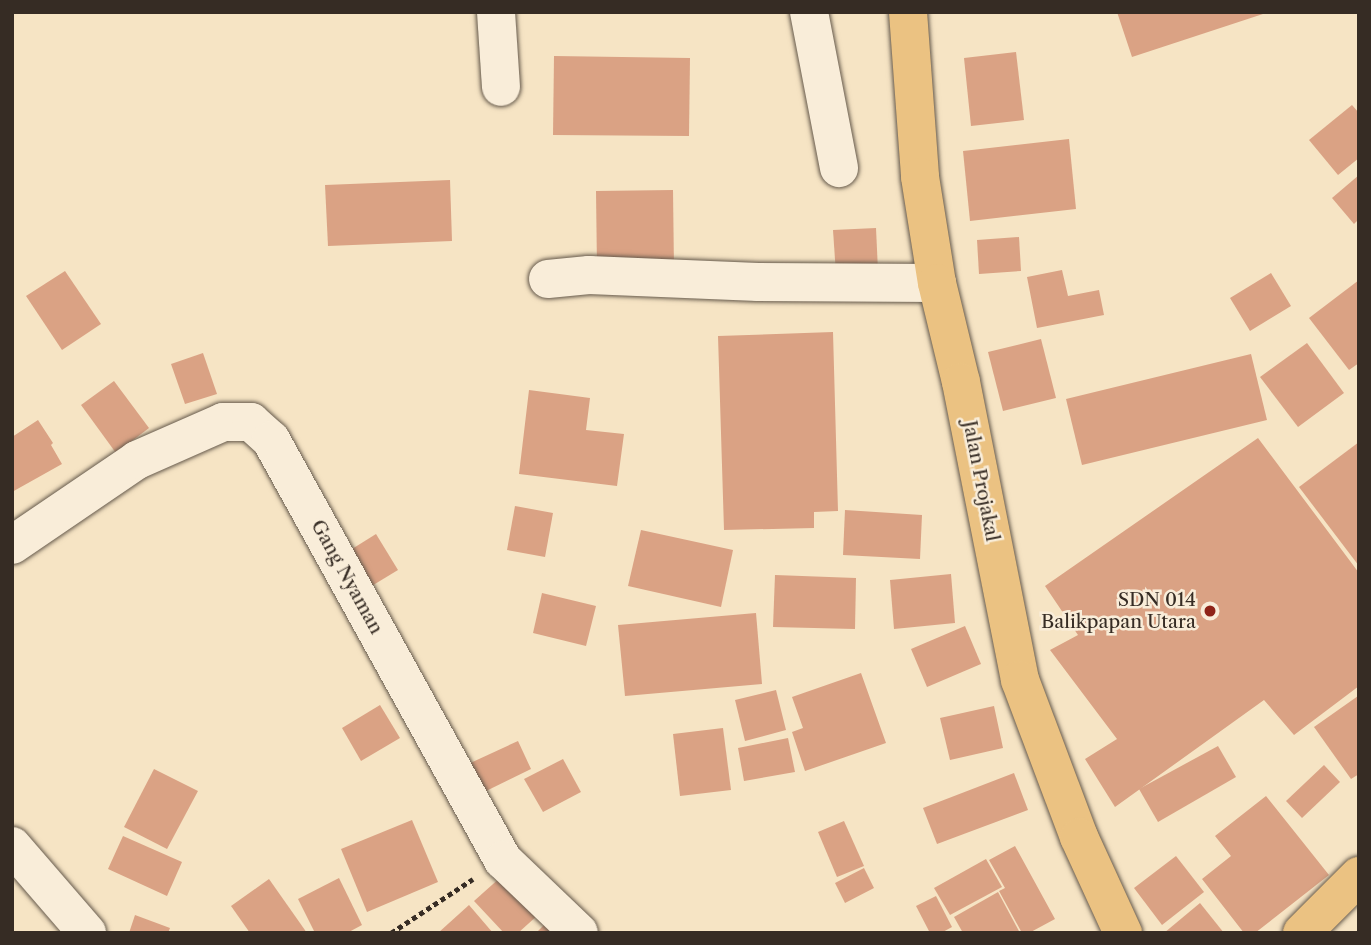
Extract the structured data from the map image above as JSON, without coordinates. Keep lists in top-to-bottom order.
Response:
{
  "streets": {
    "main road": ["Jalan Projakal"],
    "street": ["Gang Nyaman"]
  },
  "places": ["SDN 014 Balikpapan Utara"]
}
